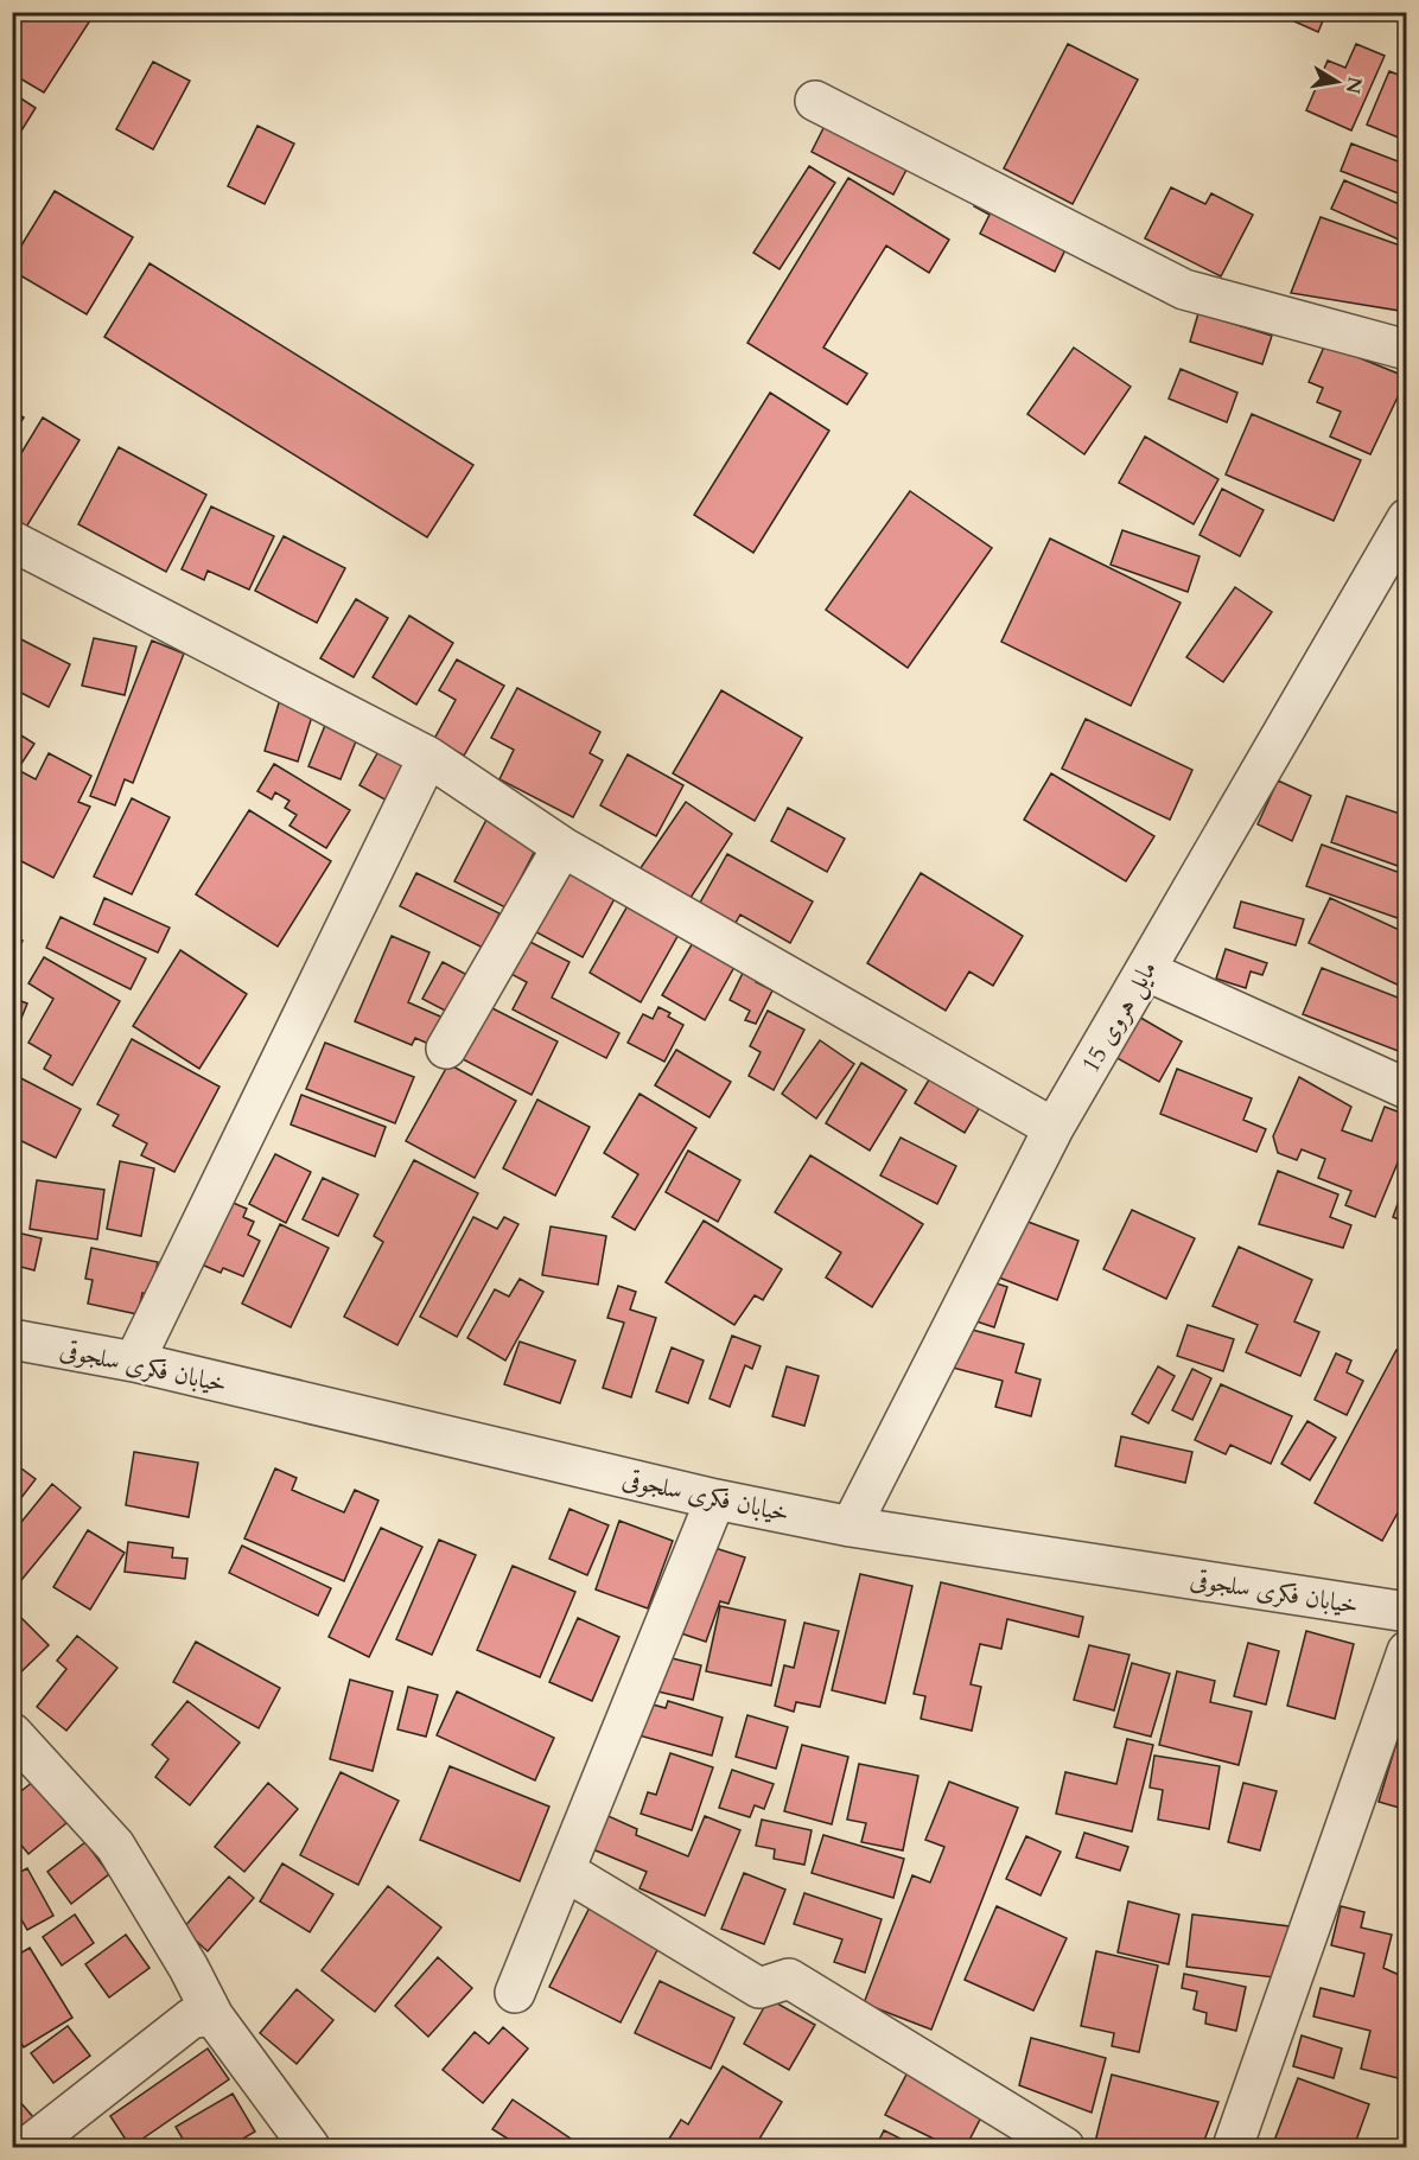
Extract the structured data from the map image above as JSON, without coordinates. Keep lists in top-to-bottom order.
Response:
{
  "streets": {
    "street": ["مایل هروی 15", "خیابان فکری سلجوقی"]
  },
  "crossings": [
    ["مایل هروی 15", "خیابان فکری سلجوقی"]
  ],
  "north": "right"
}
